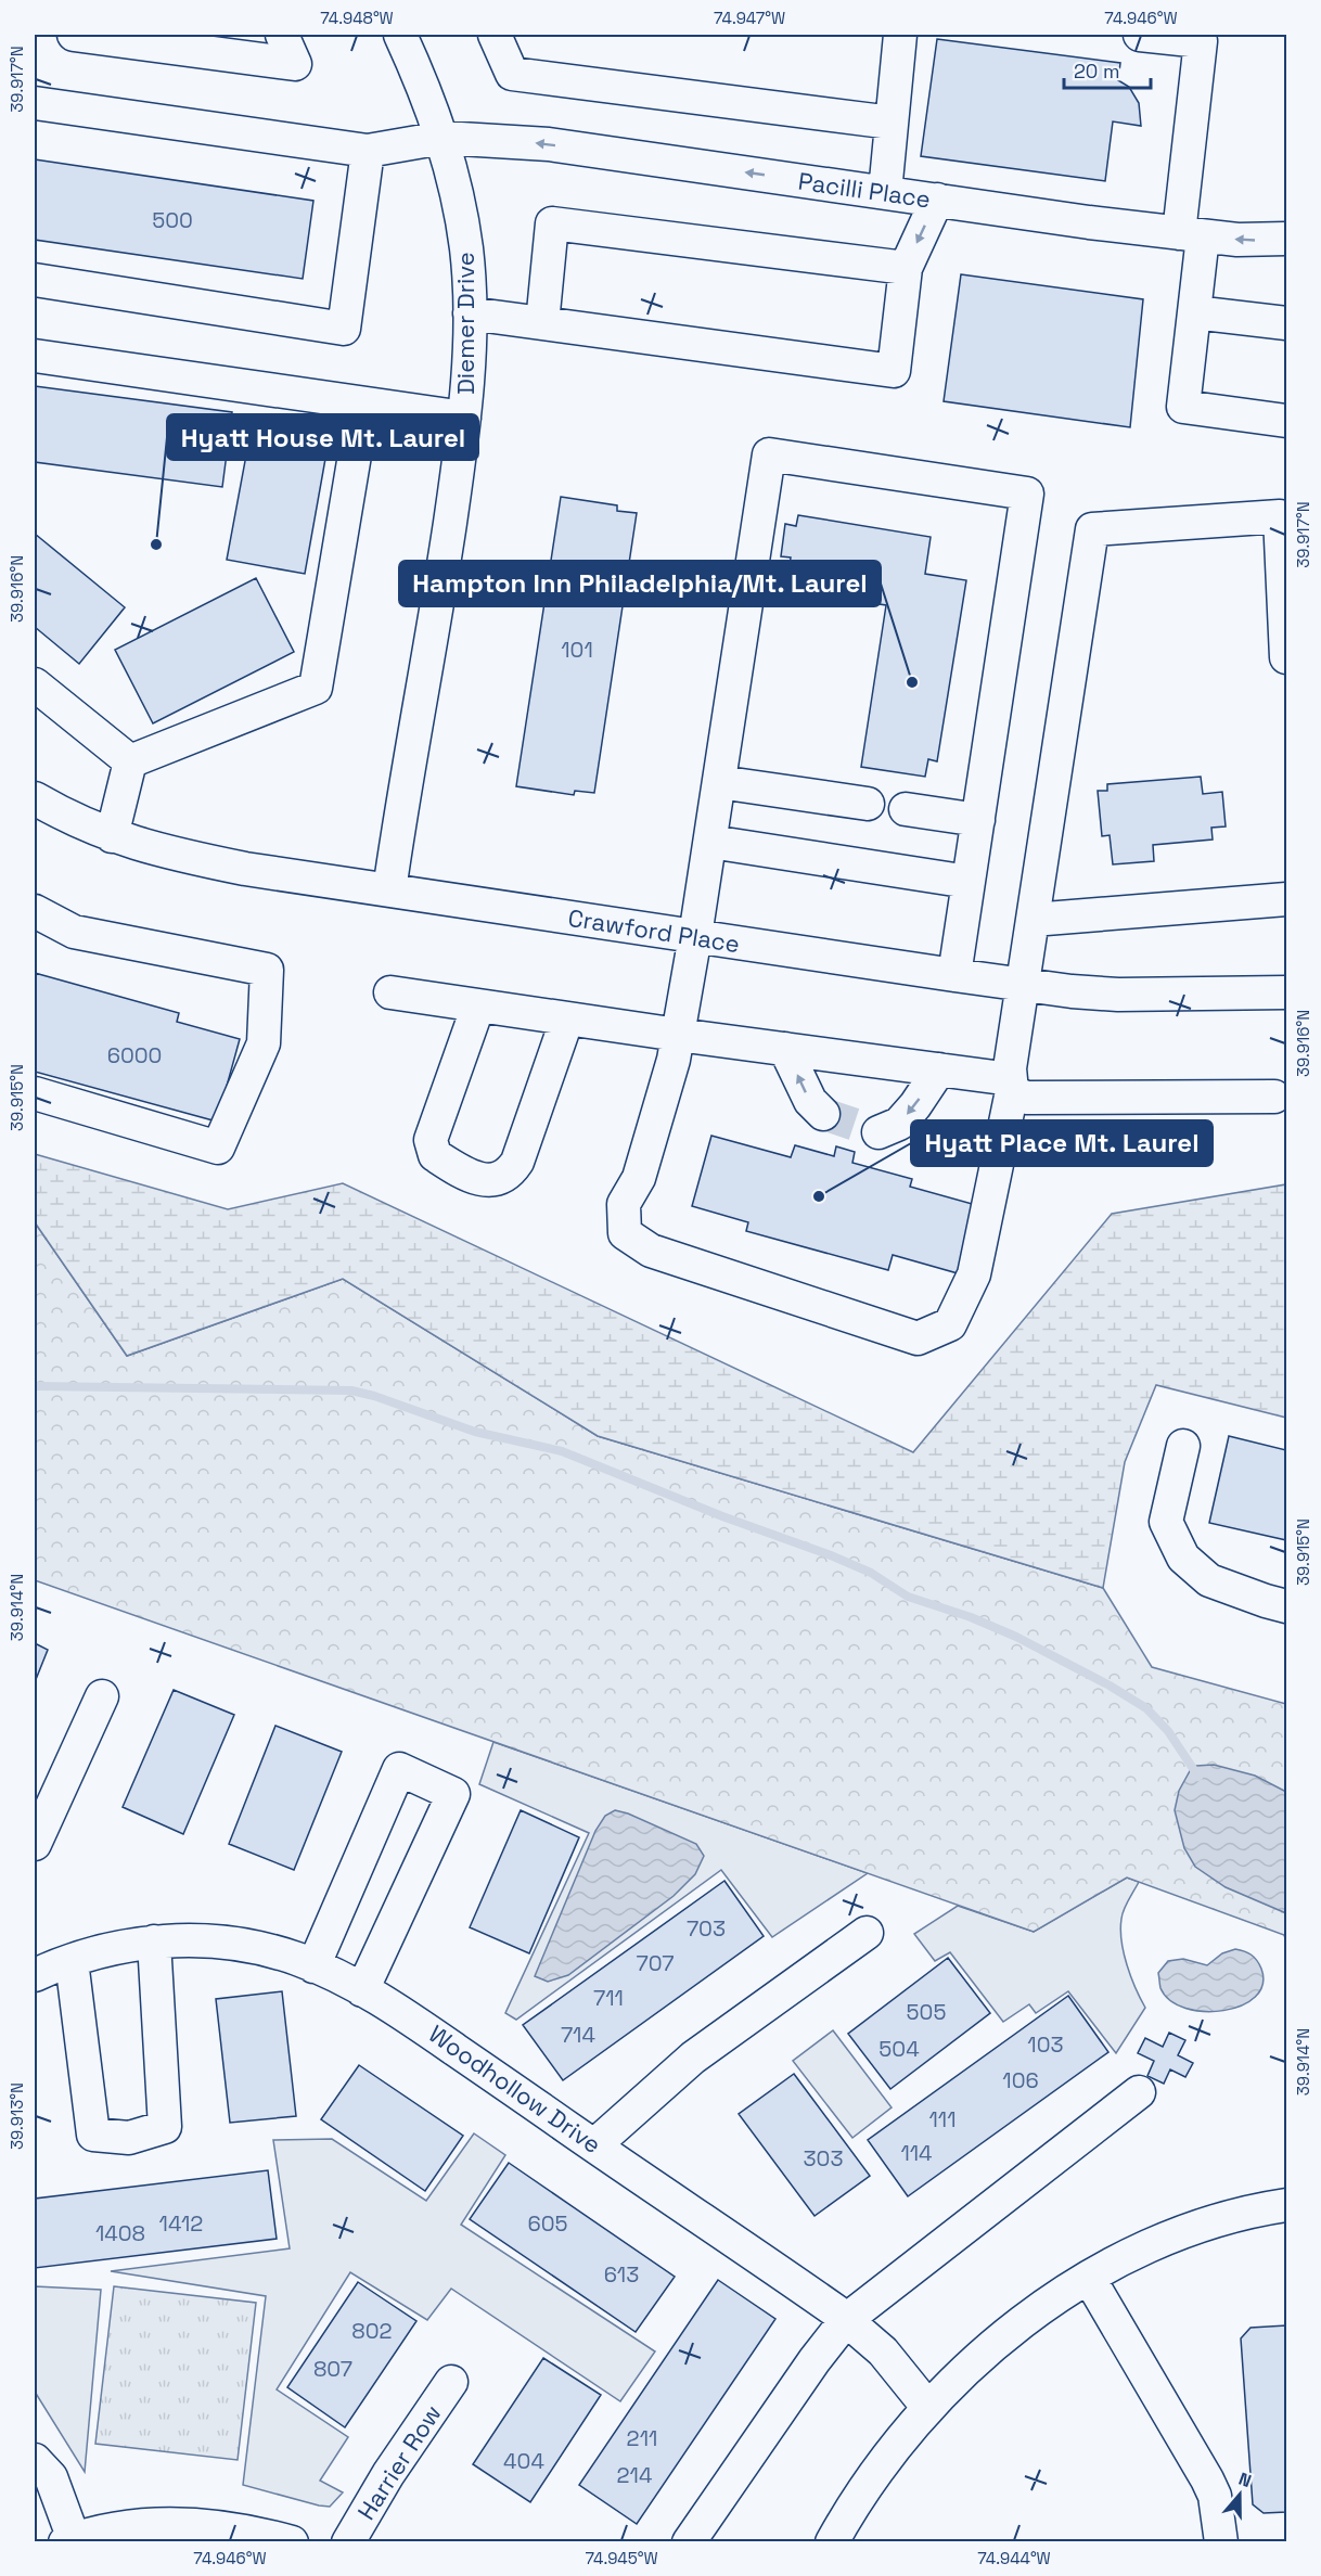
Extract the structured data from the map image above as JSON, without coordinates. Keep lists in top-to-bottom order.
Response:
{
  "streets": {
    "street": [
      "Pacilli Place",
      "Diemer Drive",
      "Crawford Place",
      "Woodhollow Drive",
      "Harrier Row"
    ]
  },
  "crossings": [
    ["Pacilli Place", "Diemer Drive"],
    ["Diemer Drive", "Crawford Place"]
  ],
  "places": ["Hyatt House Mt. Laurel", "Hampton Inn Philadelphia/Mt. Laurel", "Hyatt Place Mt. Laurel"],
  "house_numbers": [
    "500",
    "101",
    "6000",
    "703",
    "707",
    "711",
    "505",
    "714",
    "103",
    "504",
    "106",
    "111",
    "114",
    "303",
    "1412",
    "605",
    "1408",
    "613",
    "802",
    "807",
    "211",
    "404",
    "214"
  ],
  "scale_bar": "20 m",
  "north": "top",
  "coordinates": [
    "74.948°W",
    "74.947°W",
    "74.946°W",
    "39.917°N",
    "39.916°N",
    "39.915°N",
    "39.914°N",
    "39.913°N",
    "74.945°W",
    "74.944°W"
  ]
}
